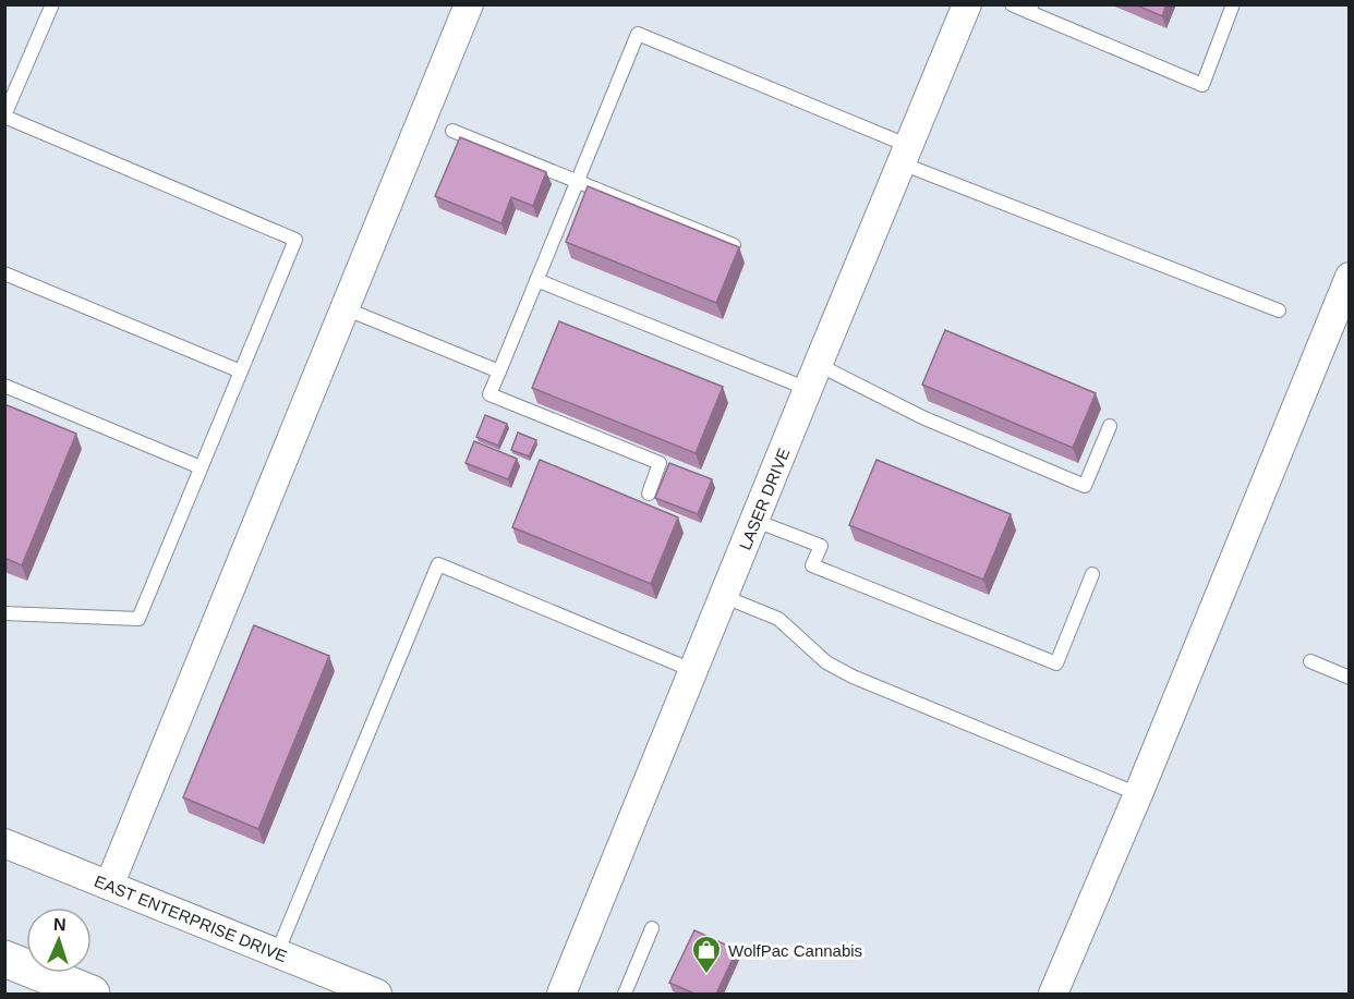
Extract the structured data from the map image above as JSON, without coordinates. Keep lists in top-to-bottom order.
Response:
{
  "streets": {
    "street": ["LASER DRIVE", "EAST ENTERPRISE DRIVE"]
  },
  "places": {
    "shop": ["WolfPac Cannabis"]
  },
  "north": "top"
}
